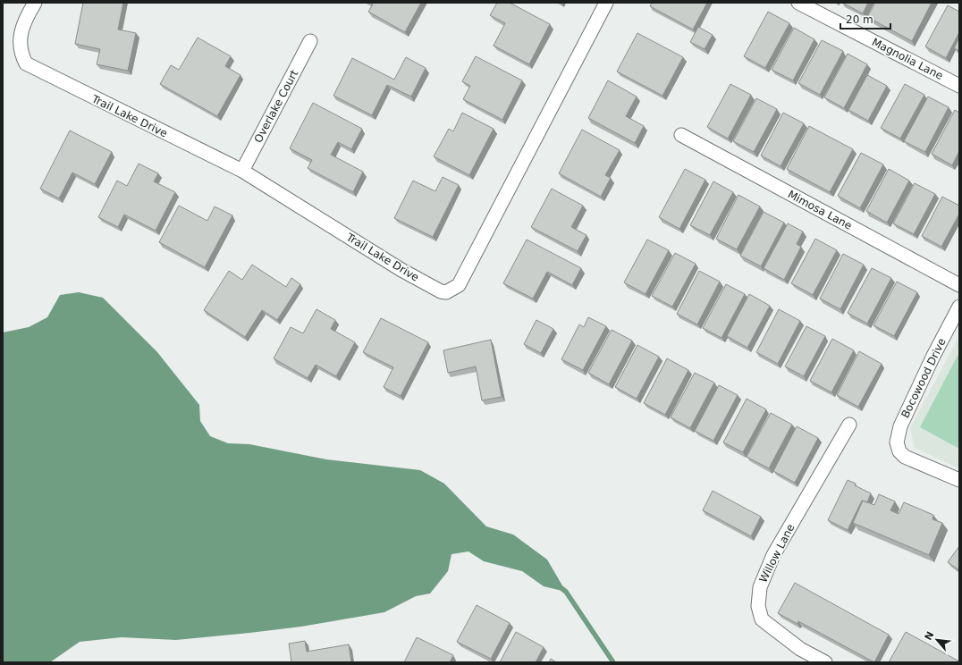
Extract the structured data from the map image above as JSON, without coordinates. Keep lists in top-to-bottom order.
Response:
{
  "streets": {
    "street": [
      "Magnolia Lane",
      "Overlake Court",
      "Trail Lake Drive",
      "Mimosa Lane",
      "Bocowood Drive",
      "Willow Lane"
    ]
  },
  "crossings": [
    ["Overlake Court", "Trail Lake Drive"]
  ],
  "scale_bar": "20 m",
  "north": "top left"
}
